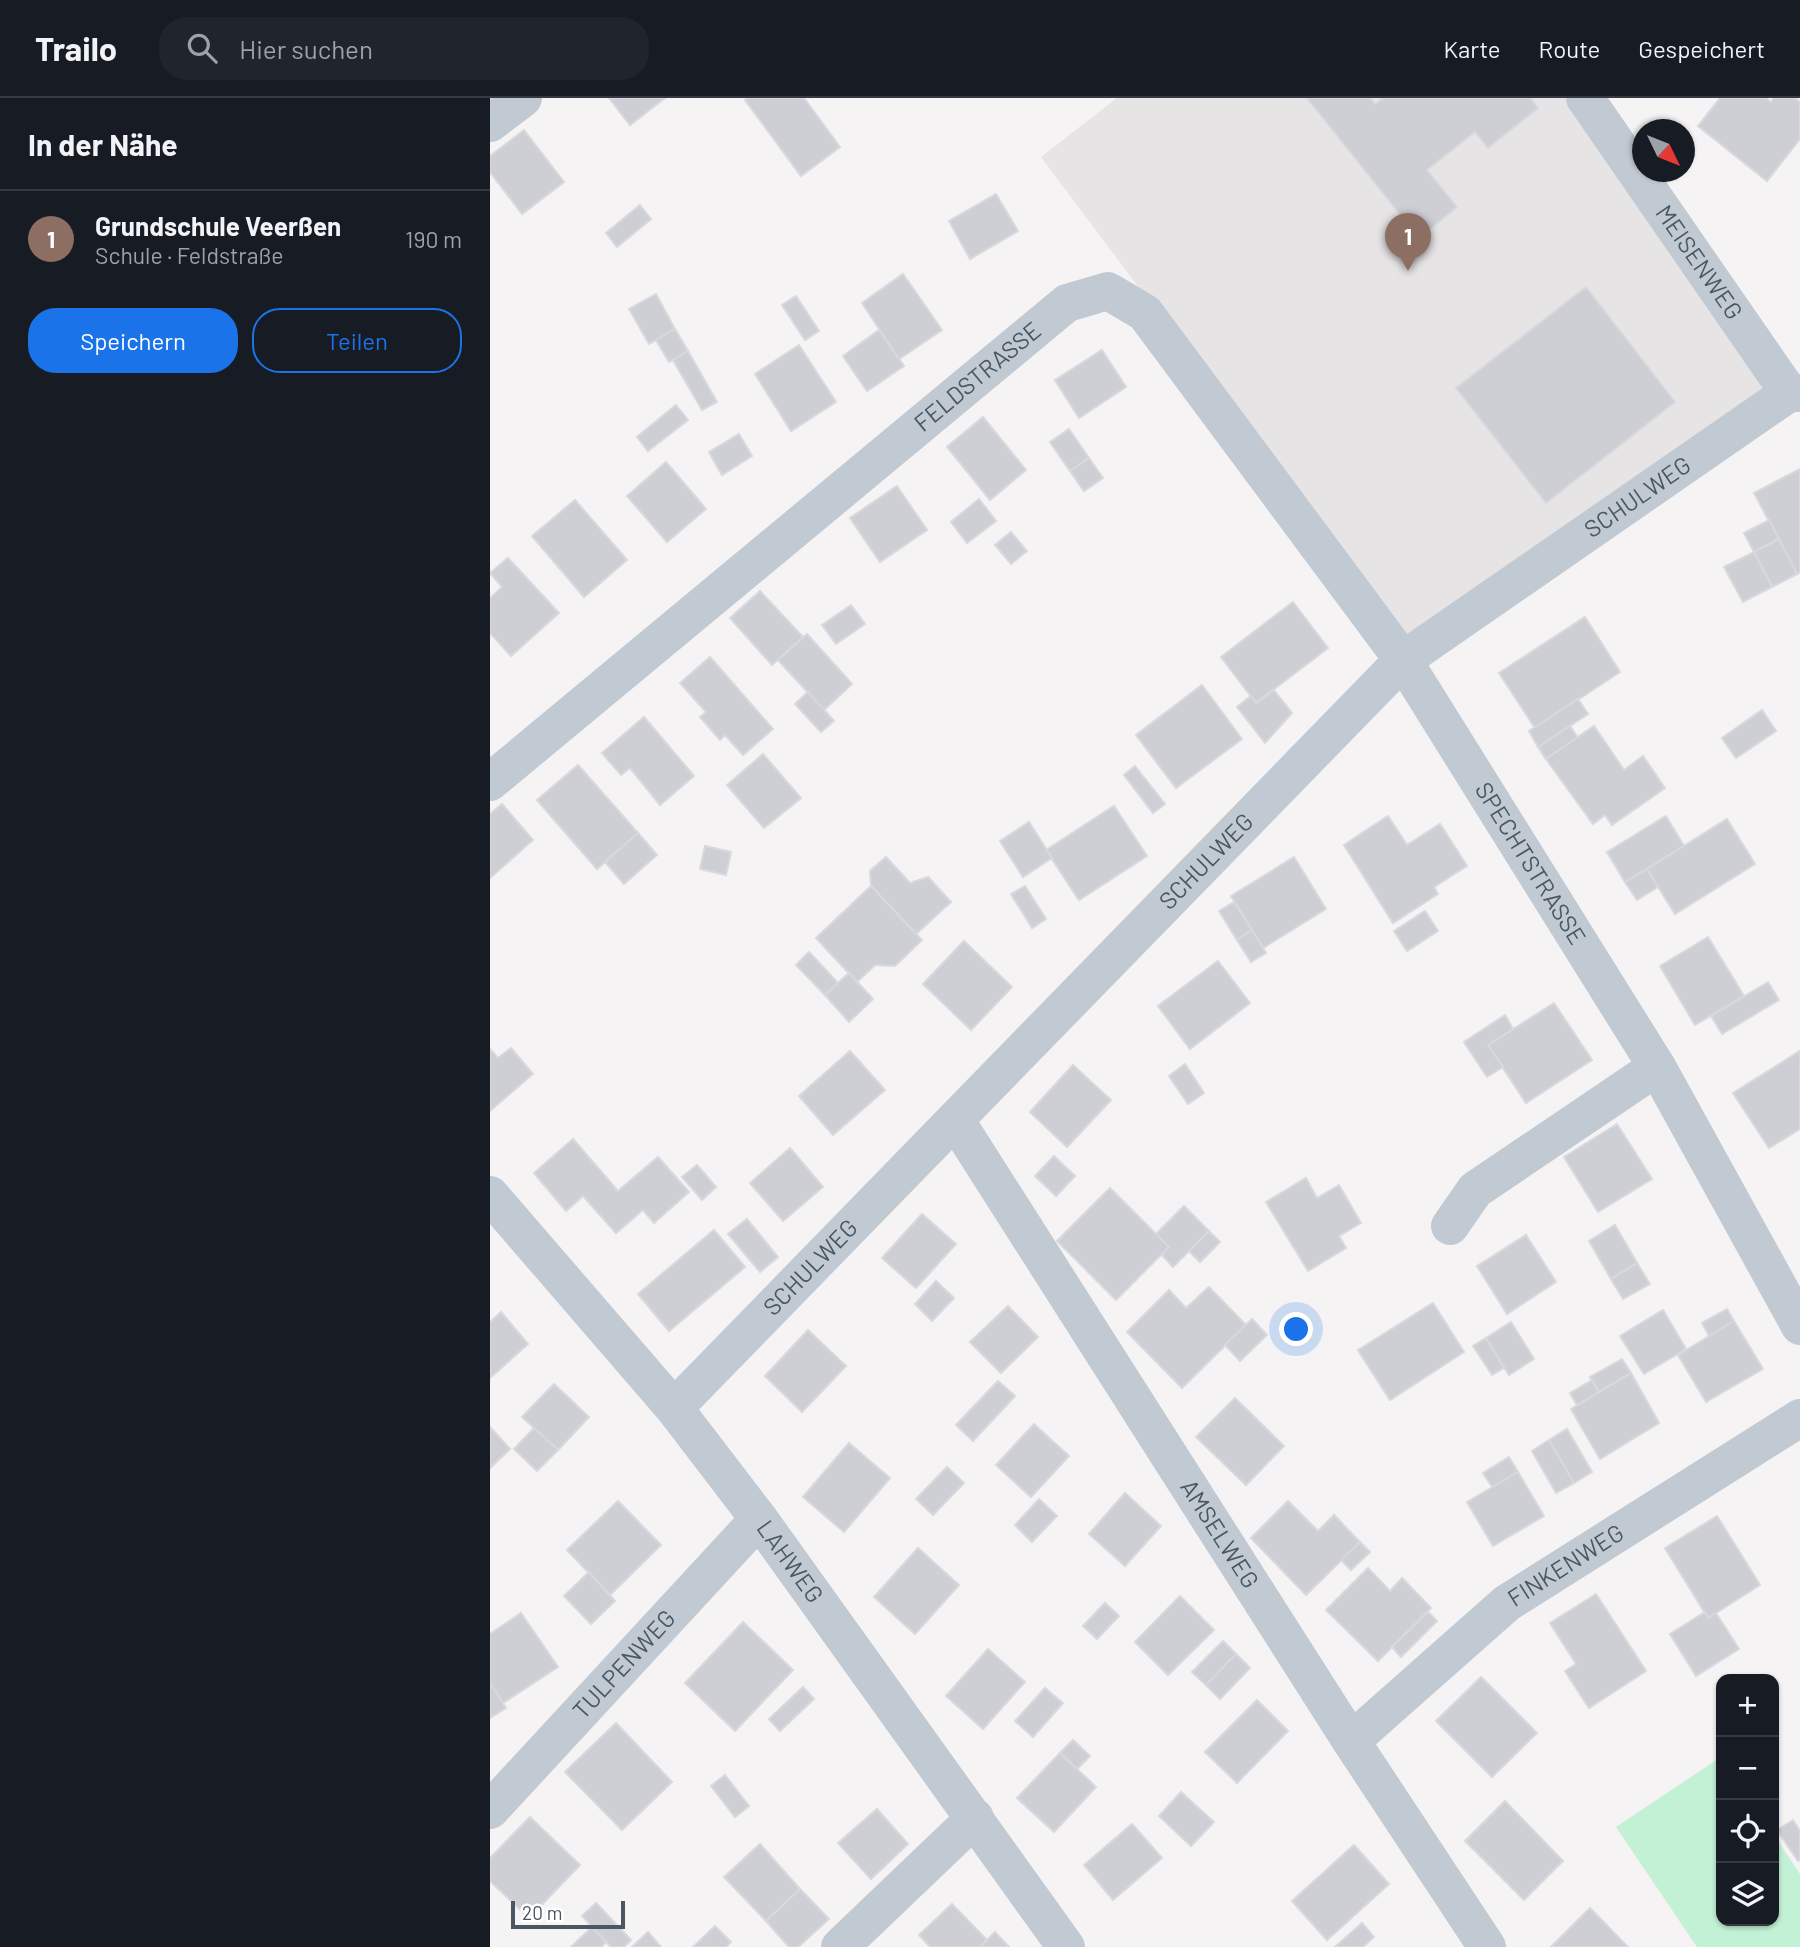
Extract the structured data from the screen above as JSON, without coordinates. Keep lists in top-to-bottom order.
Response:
{
  "streets": {
    "street": [
      "MEISENWEG",
      "FELDSTRASSE",
      "SCHULWEG",
      "SPECHTSTRASSE",
      "AMSELWEG",
      "LAHWEG",
      "FINKENWEG",
      "TULPENWEG"
    ]
  },
  "crossings": [
    ["MEISENWEG", "SCHULWEG"],
    ["FELDSTRASSE", "SCHULWEG"],
    ["FELDSTRASSE", "SPECHTSTRASSE"],
    ["SCHULWEG", "SPECHTSTRASSE"],
    ["SCHULWEG", "AMSELWEG"],
    ["SCHULWEG", "LAHWEG"],
    ["AMSELWEG", "FINKENWEG"],
    ["LAHWEG", "TULPENWEG"]
  ],
  "scale_bar": "20 m",
  "north": "bottom right",
  "page": {
    "header": "Trailo",
    "search": "Hier suchen",
    "nav": ["Karte", "Route", "Gespeichert"],
    "heading": "In der Nähe",
    "list": [
      {
        "mark": "1",
        "name": "Grundschule Veerßen",
        "note": "Schule · Feldstraße",
        "value": "190 m"
      }
    ],
    "pins": "1",
    "buttons": ["Speichern", "Teilen"],
    "map_buttons": ["+", "−"],
    "scale": "20 m"
  }
}
